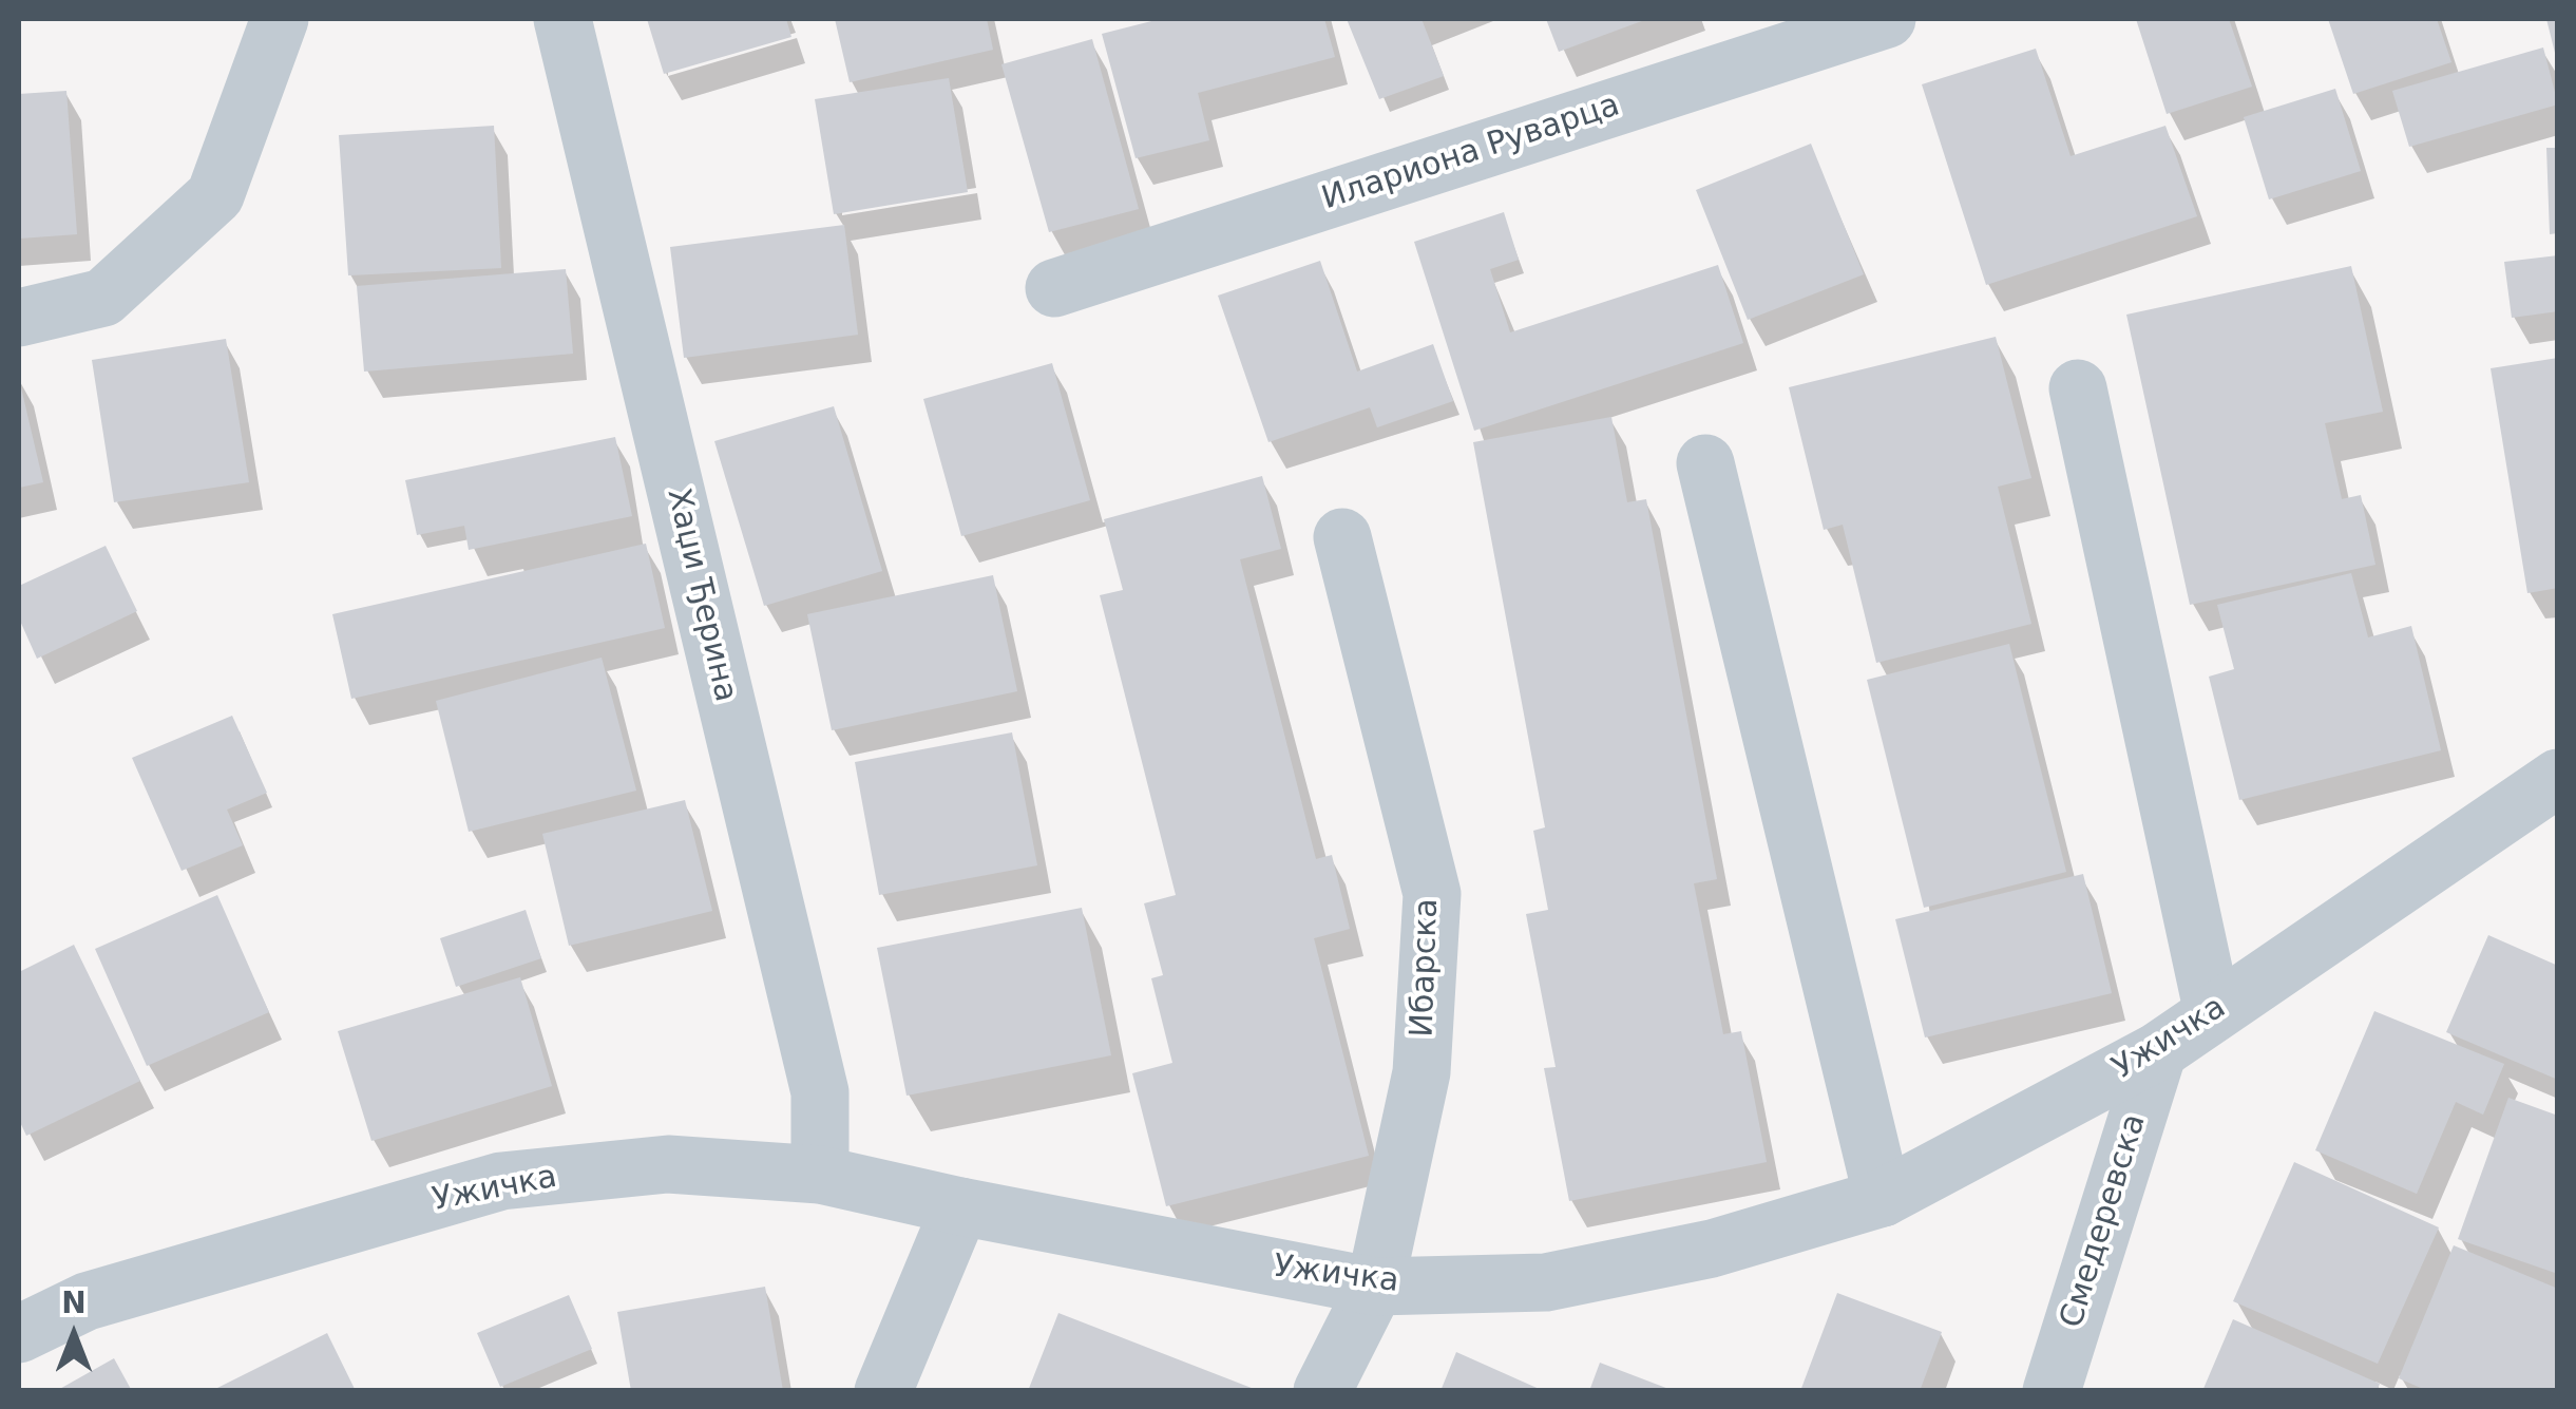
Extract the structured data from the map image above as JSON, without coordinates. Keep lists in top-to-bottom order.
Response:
{
  "streets": {
    "street": [
      "Илариона Руварца",
      "Хаџи Ђерина",
      "Ибарска",
      "Ужичка",
      "Смедеревска"
    ]
  },
  "crossings": [
    ["Хаџи Ђерина", "Ужичка"],
    ["Ибарска", "Ужичка"],
    ["Ужичка", "Смедеревска"]
  ],
  "north": "top"
}
